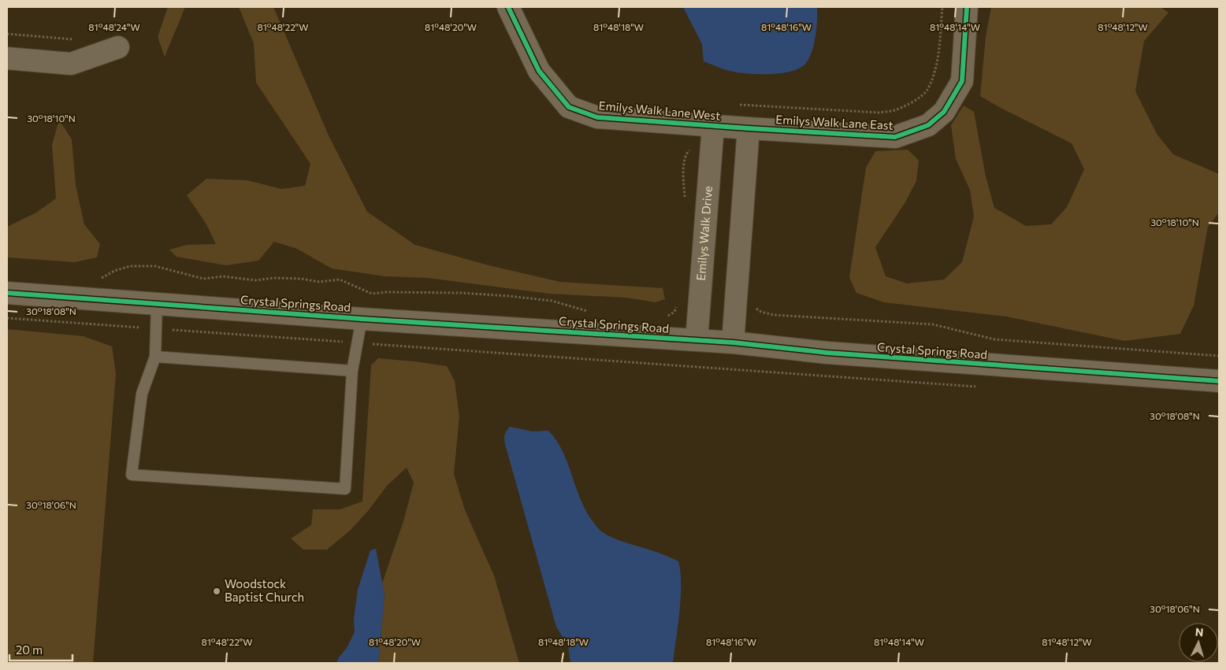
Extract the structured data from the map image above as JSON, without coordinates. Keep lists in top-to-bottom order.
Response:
{
  "streets": {
    "street": [
      "Emilys Walk Lane West",
      "Emilys Walk Lane East",
      "Emilys Walk Drive",
      "Crystal Springs Road"
    ]
  },
  "crossings": [
    ["Emilys Walk Lane West", "Emilys Walk Lane East"],
    ["Emilys Walk Lane West", "Emilys Walk Drive"],
    ["Emilys Walk Drive", "Crystal Springs Road"]
  ],
  "places": ["Woodstock Baptist Church"],
  "scale_bar": "20 m",
  "north": "top",
  "coordinates": [
    "81°48'24\"W",
    "81°48'22\"W",
    "81°48'20\"W",
    "81°48'18\"W",
    "81°48'16\"W",
    "81°48'14\"W",
    "81°48'12\"W",
    "30°18'10\"N",
    "30°18'08\"N",
    "30°18'06\"N"
  ]
}
